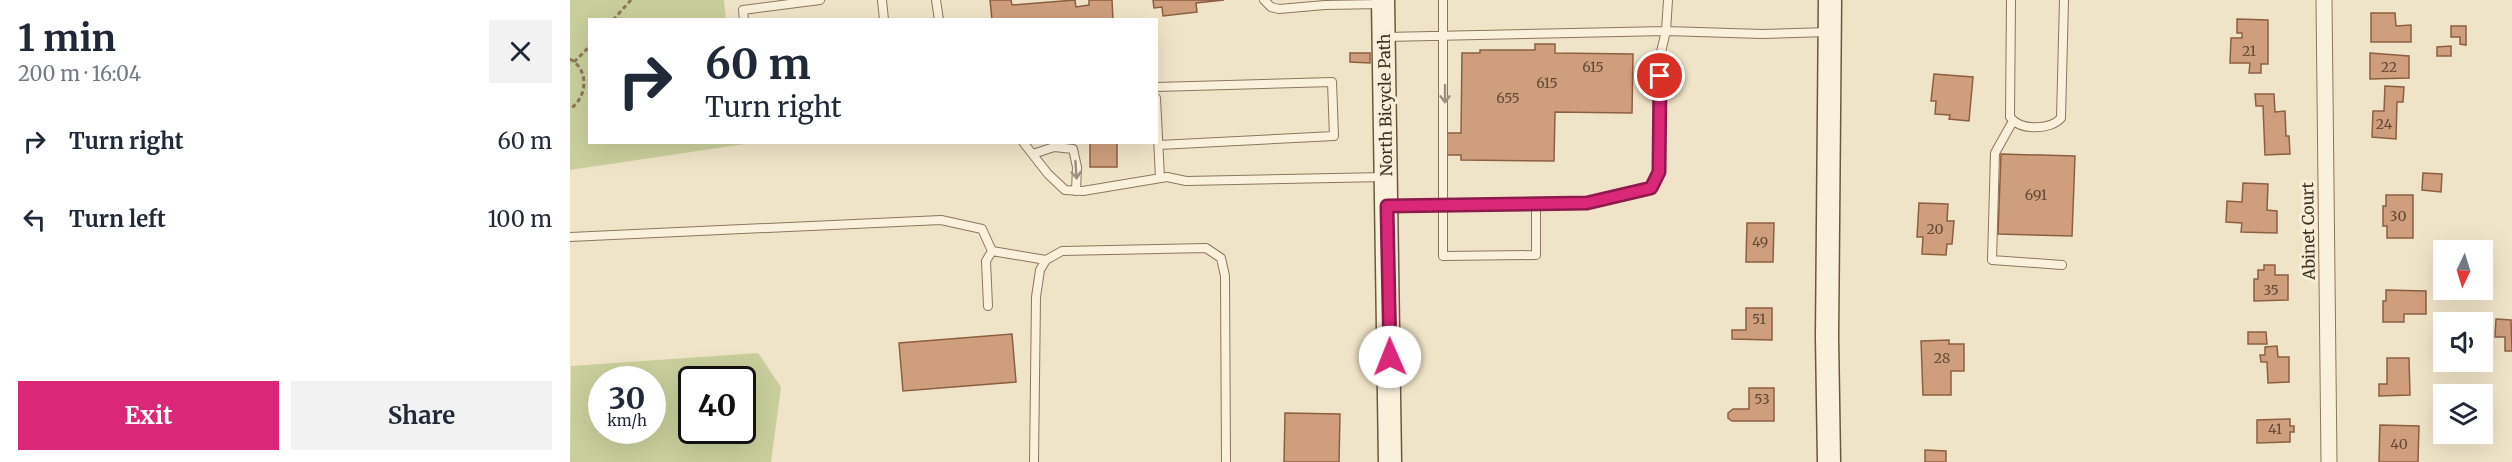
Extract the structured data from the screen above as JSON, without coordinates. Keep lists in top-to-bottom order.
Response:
{
  "streets": {
    "street": ["North Bicycle Path", "Abinet Court"]
  },
  "house_numbers": [
    "21",
    "615",
    "22",
    "615",
    "655",
    "24",
    "691",
    "30",
    "20",
    "49",
    "35",
    "51",
    "28",
    "53",
    "41",
    "40"
  ],
  "north": "bottom",
  "page": {
    "heading": ["1 min", "200 m · 16:04"],
    "turn": ["60 m", "Turn right"],
    "list": [
      {
        "name": "Turn right",
        "value": "60 m"
      },
      {
        "name": "Turn left",
        "value": "100 m"
      }
    ],
    "speed": "30 km/h",
    "limit": "40",
    "buttons": ["Exit", "Share"]
  }
}
